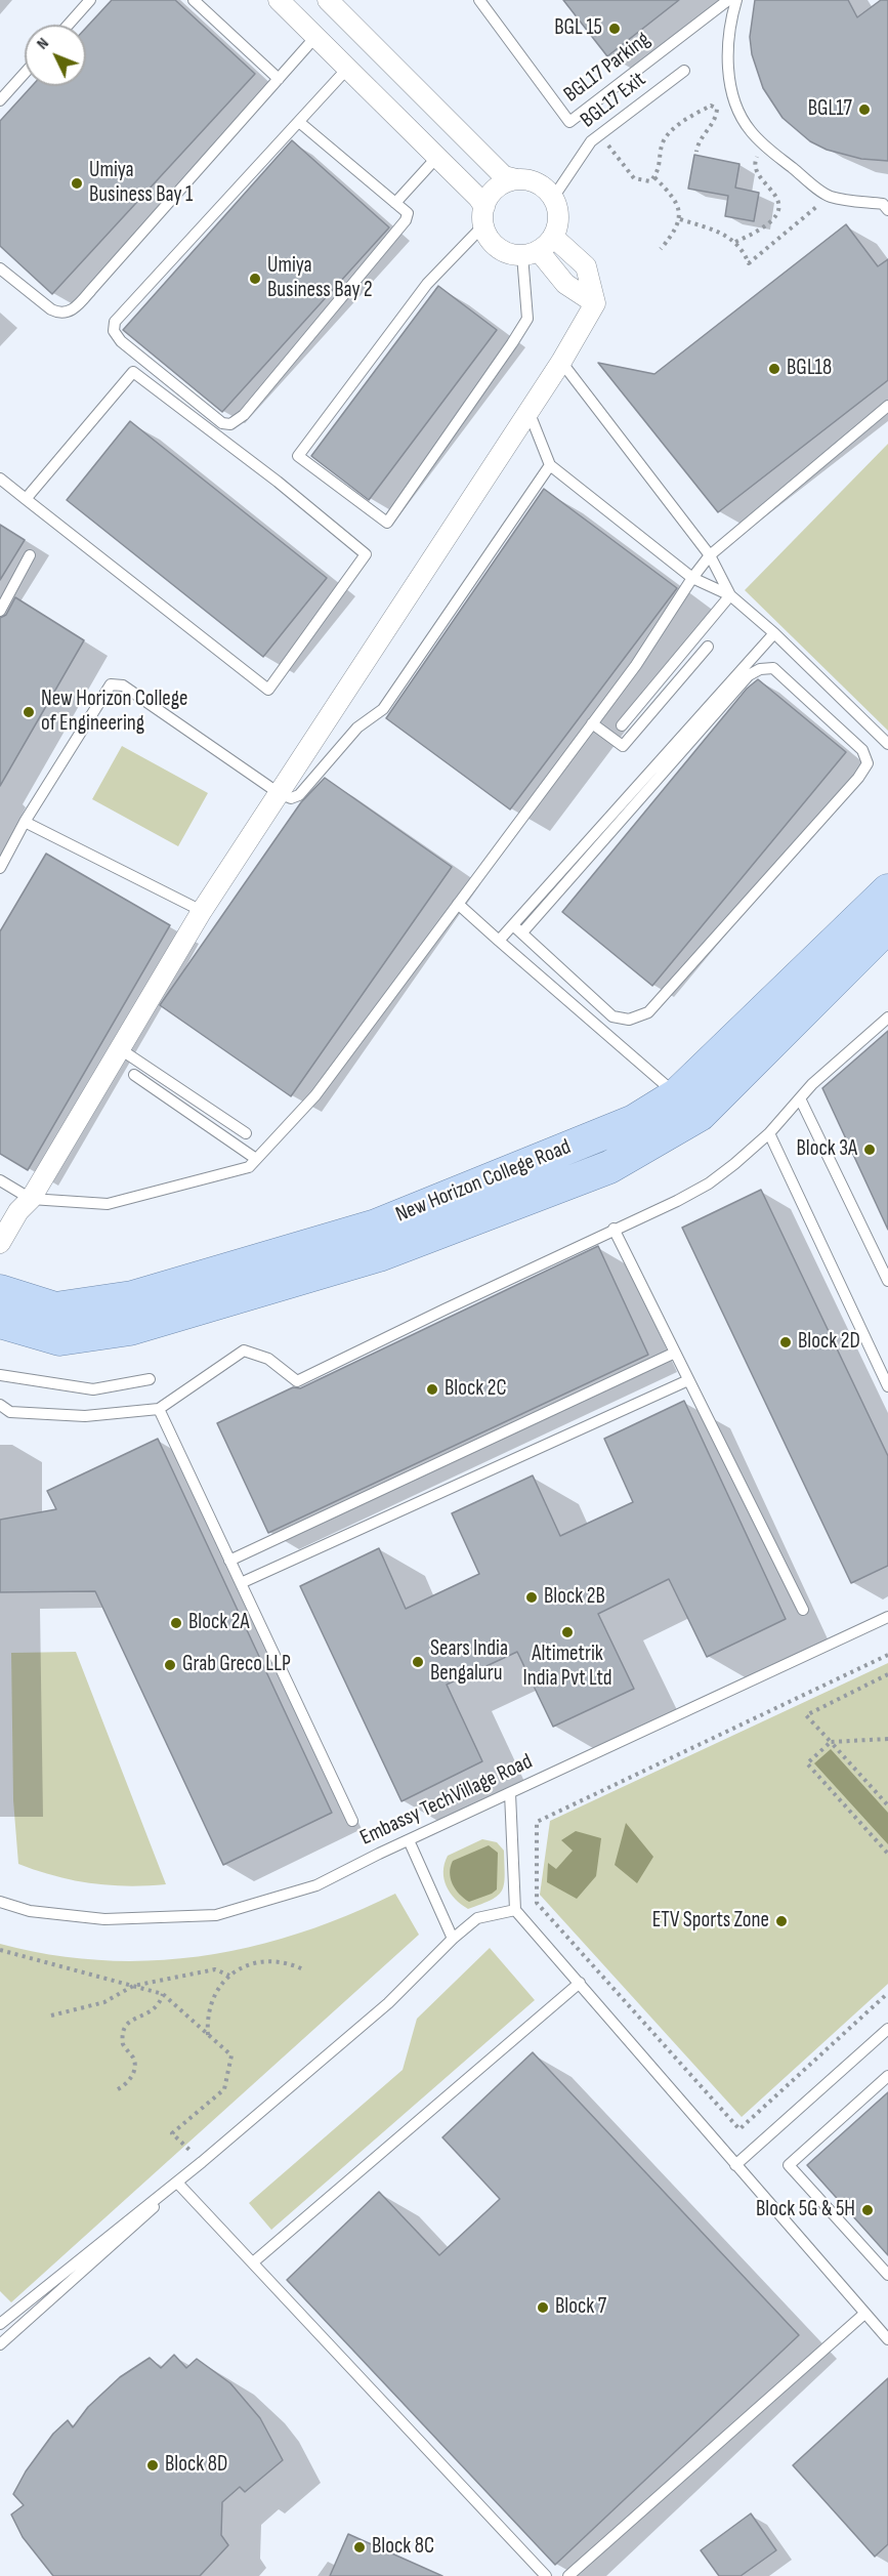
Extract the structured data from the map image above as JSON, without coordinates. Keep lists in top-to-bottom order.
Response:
{
  "streets": {
    "main road": ["New Horizon College Road"],
    "lane": ["BGL17 Parking", "BGL17 Exit", "Embassy TechVillage Road"]
  },
  "places": [
    "BGL 15",
    "BGL17",
    "Umiya Business Bay 1",
    "Umiya Business Bay 2",
    "BGL18",
    "New Horizon College of Engineering",
    "Block 3A",
    "Block 2D",
    "Block 2C",
    "Block 2B",
    "Block 2A",
    "Altimetrik India Pvt Ltd",
    "Sears India Bengaluru",
    "Grab Greco LLP",
    "ETV Sports Zone",
    "Block 5G & 5H",
    "Block 7",
    "Block 8D",
    "Block 8C"
  ],
  "north": "top left"
}
